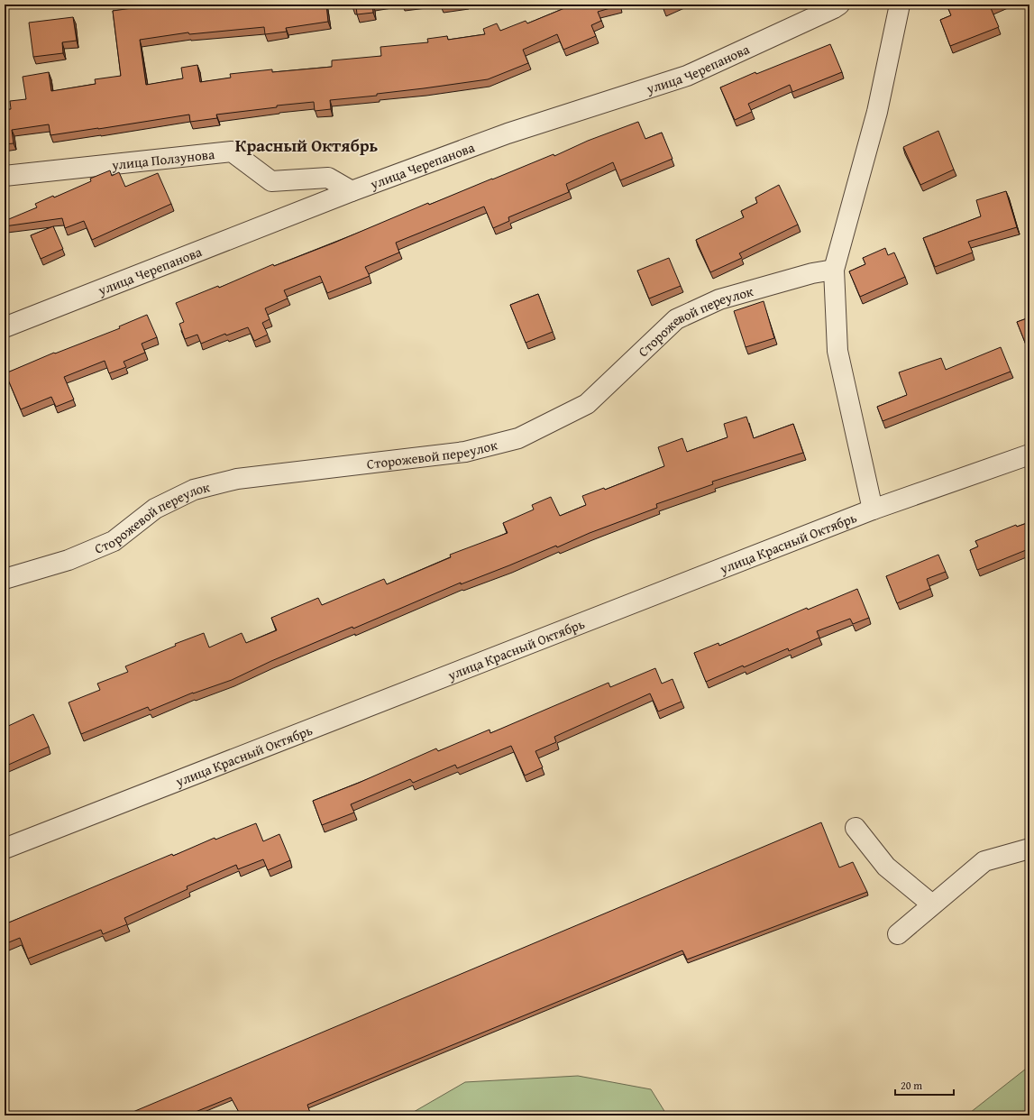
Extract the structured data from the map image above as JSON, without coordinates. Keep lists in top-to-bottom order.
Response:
{
  "streets": {
    "street": [
      "улица Черепанова",
      "улица Ползунова",
      "Сторожевой переулок",
      "улица Красный Октябрь"
    ]
  },
  "crossings": [
    ["улица Черепанова", "улица Ползунова"]
  ],
  "districts": ["Красный Октябрь"],
  "scale_bar": "20 m"
}
